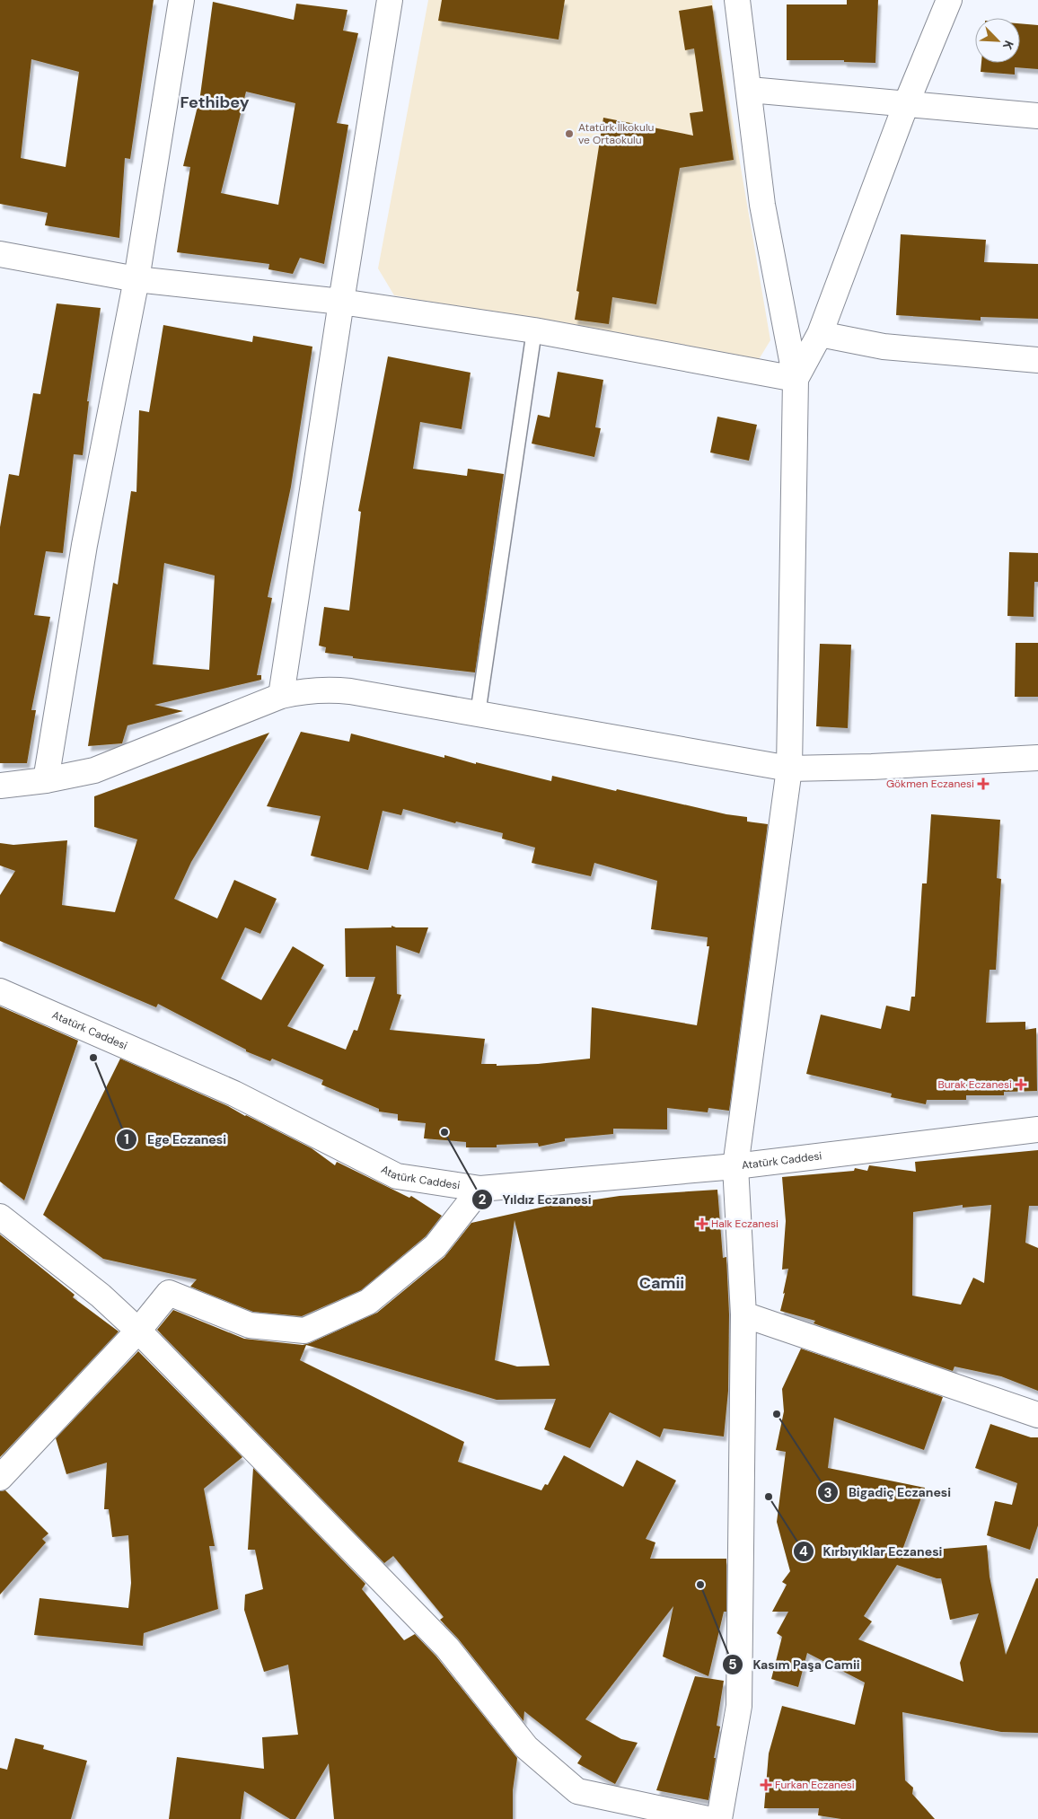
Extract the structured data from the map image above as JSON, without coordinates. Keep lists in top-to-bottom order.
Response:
{
  "streets": {
    "street": ["Atatürk Caddesi"]
  },
  "districts": ["Fethibey", "Camii"],
  "places": {
    "other": [
      "Atatürk İlkokulu ve Ortaokulu",
      "Ege Eczanesi",
      "Yıldız Eczanesi",
      "Bigadiç Eczanesi",
      "Kırbıyıklar Eczanesi",
      "Kasım Paşa Camii"
    ],
    "health": [
      "Gökmen Eczanesi",
      "Burak Eczanesi",
      "Halk Eczanesi",
      "Furkan Eczanesi"
    ]
  },
  "north": "bottom right"
}
